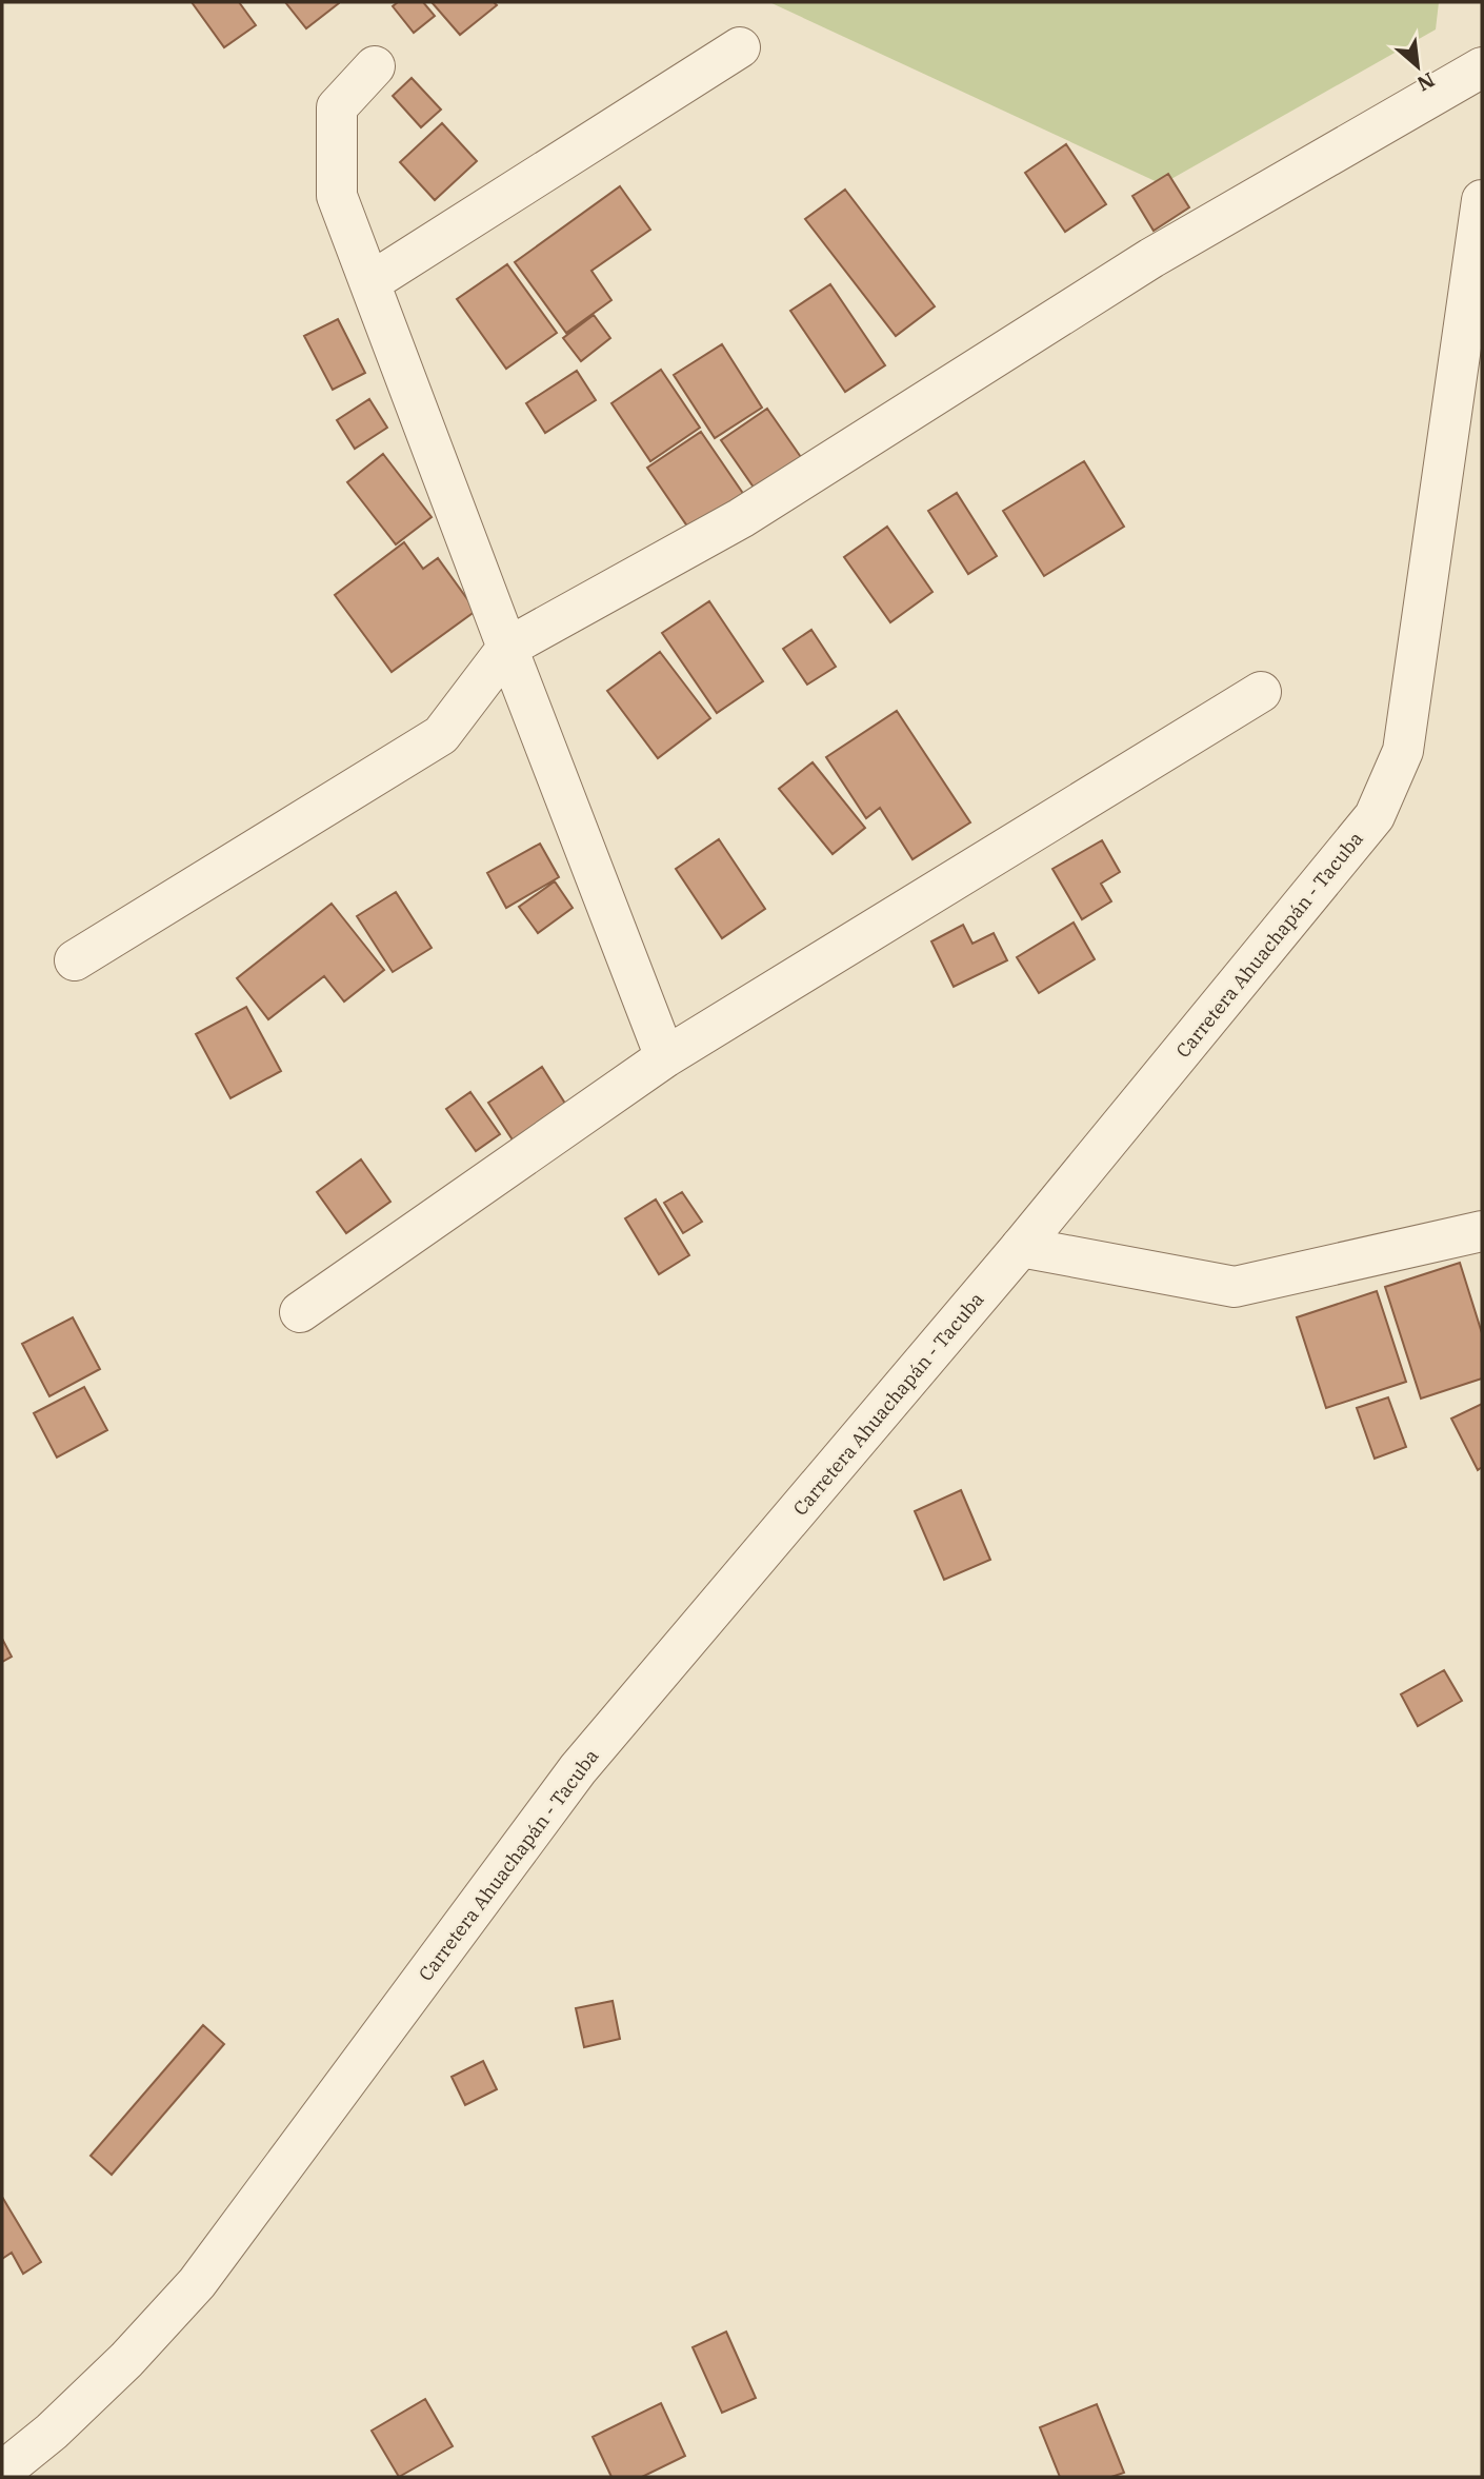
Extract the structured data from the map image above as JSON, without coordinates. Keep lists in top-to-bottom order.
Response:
{
  "streets": {
    "street": ["Carretera Ahuachapán - Tacuba"]
  },
  "north": "bottom right"
}
